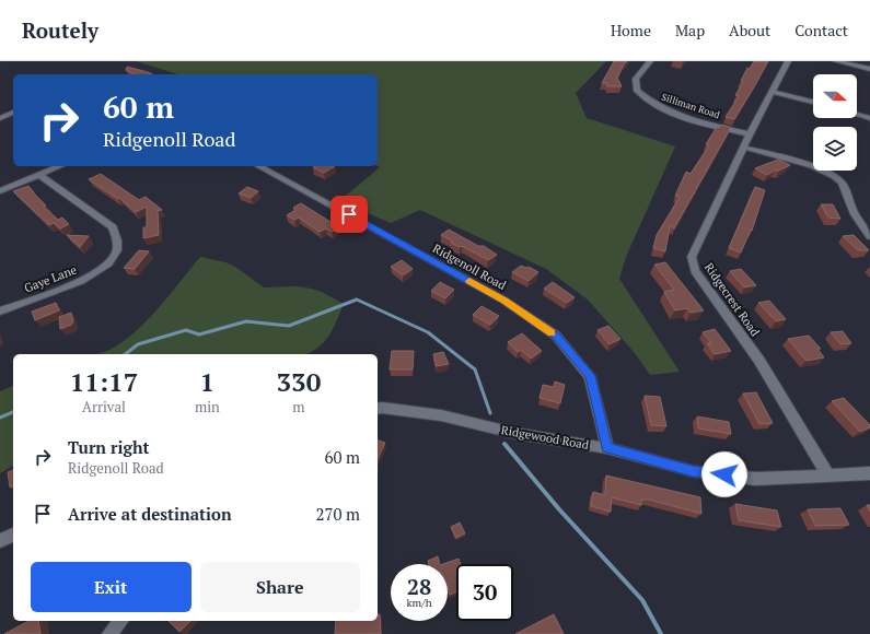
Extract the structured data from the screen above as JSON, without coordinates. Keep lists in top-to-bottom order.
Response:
{
  "streets": {
    "street": [
      "Silliman Road",
      "Ridgenoll Road",
      "Gaye Lane",
      "Ridgecrest Road",
      "Ridgewood Road"
    ]
  },
  "crossings": [
    ["Silliman Road", "Ridgecrest Road"],
    ["Ridgenoll Road", "Ridgewood Road"],
    ["Ridgecrest Road", "Ridgewood Road"]
  ],
  "north": "right",
  "page": {
    "header": "Routely",
    "nav": [
      "Home",
      "Map",
      "About",
      "Contact"
    ],
    "turn": ["60 m", "Ridgenoll Road"],
    "eta": [
      "11:17",
      "Arrival",
      "1",
      "min",
      "330",
      "m"
    ],
    "list": [
      {
        "name": "Turn right",
        "note": "Ridgenoll Road",
        "value": "60 m"
      },
      {
        "name": "Arrive at destination",
        "value": "270 m"
      }
    ],
    "buttons": ["Exit", "Share"],
    "speed": "28 km/h",
    "limit": "30"
  }
}
